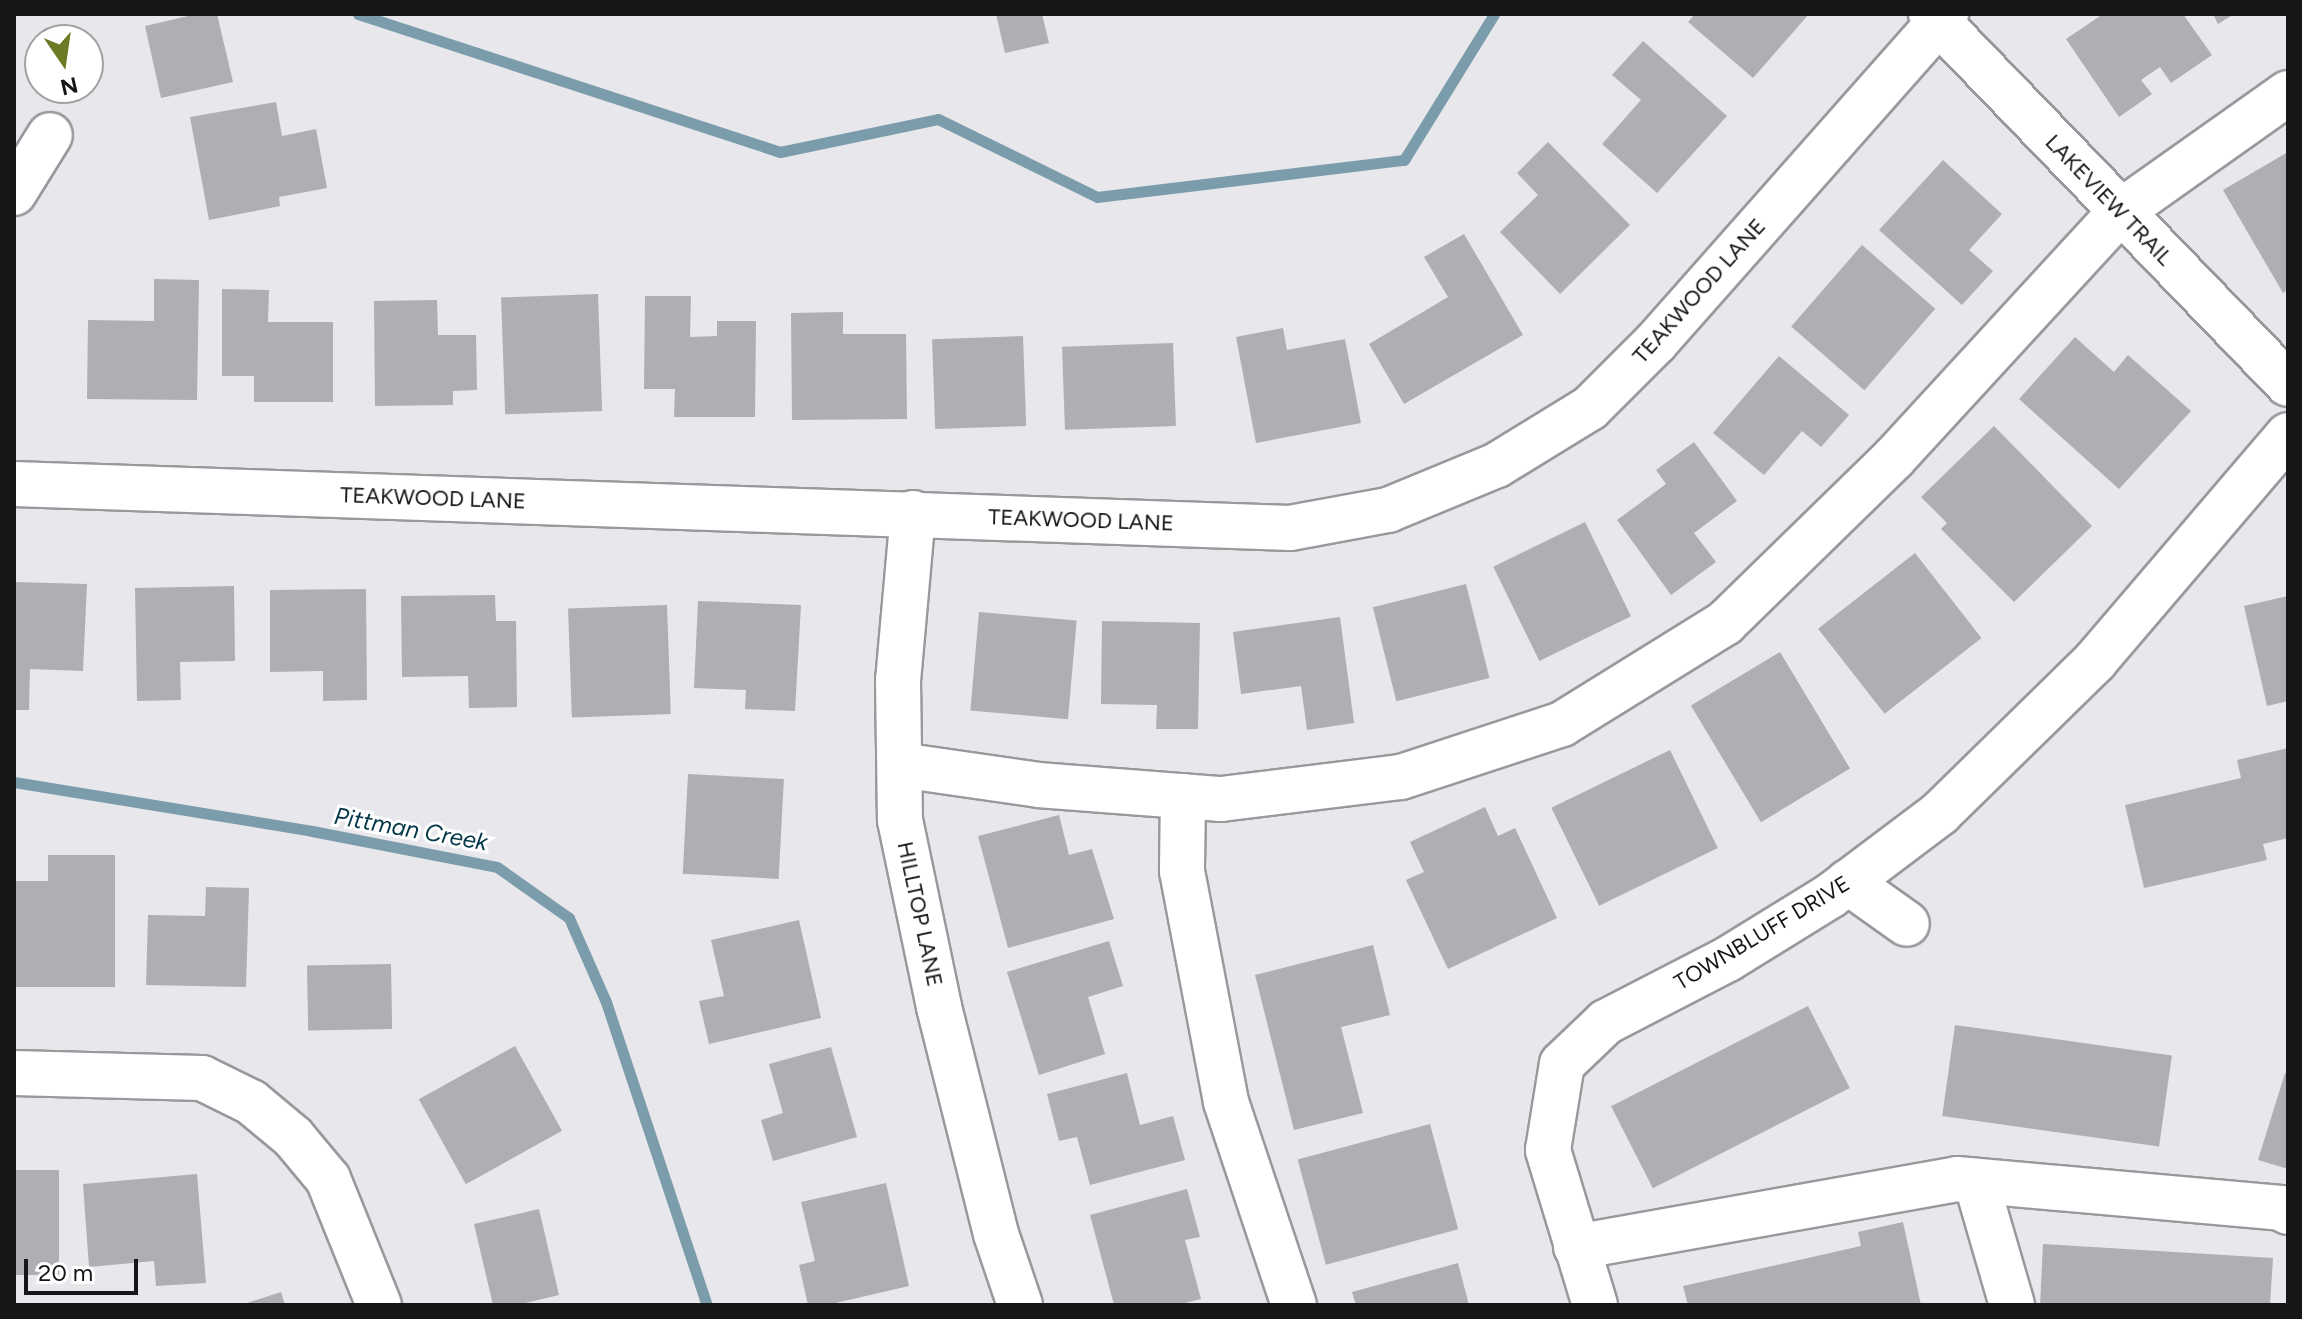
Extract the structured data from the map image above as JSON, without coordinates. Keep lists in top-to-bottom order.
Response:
{
  "streets": {
    "street": [
      "LAKEVIEW TRAIL",
      "TEAKWOOD LANE",
      "HILLTOP LANE",
      "TOWNBLUFF DRIVE"
    ]
  },
  "crossings": [
    ["LAKEVIEW TRAIL", "TEAKWOOD LANE"],
    ["TEAKWOOD LANE", "HILLTOP LANE"]
  ],
  "water": ["Pittman Creek"],
  "scale_bar": "20 m",
  "north": "bottom"
}
